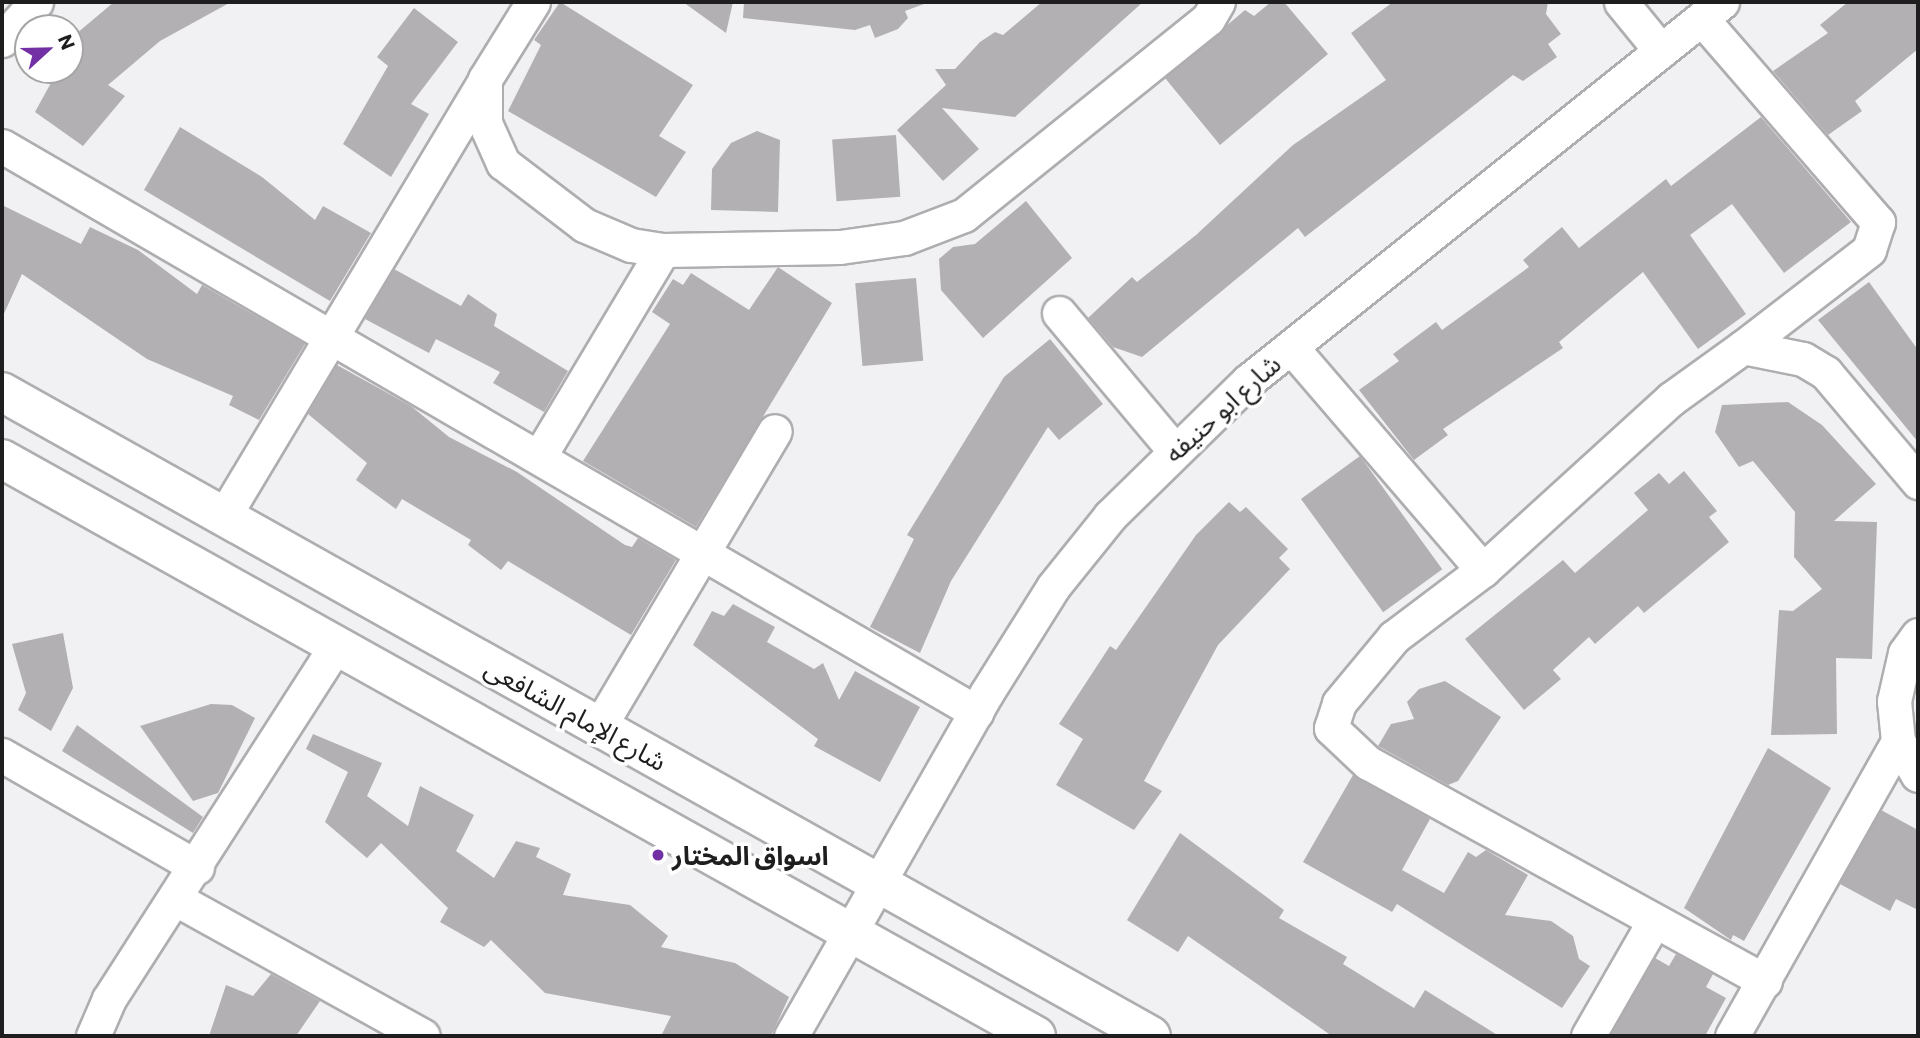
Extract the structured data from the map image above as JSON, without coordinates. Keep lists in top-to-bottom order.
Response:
{
  "streets": {
    "street": ["شارع ابو حنيفه", "شارع الإمام الشافعى"]
  },
  "crossings": [
    ["شارع ابو حنيفه", "شارع الإمام الشافعى"]
  ],
  "places": ["اسواق المختار"],
  "north": "right"
}
